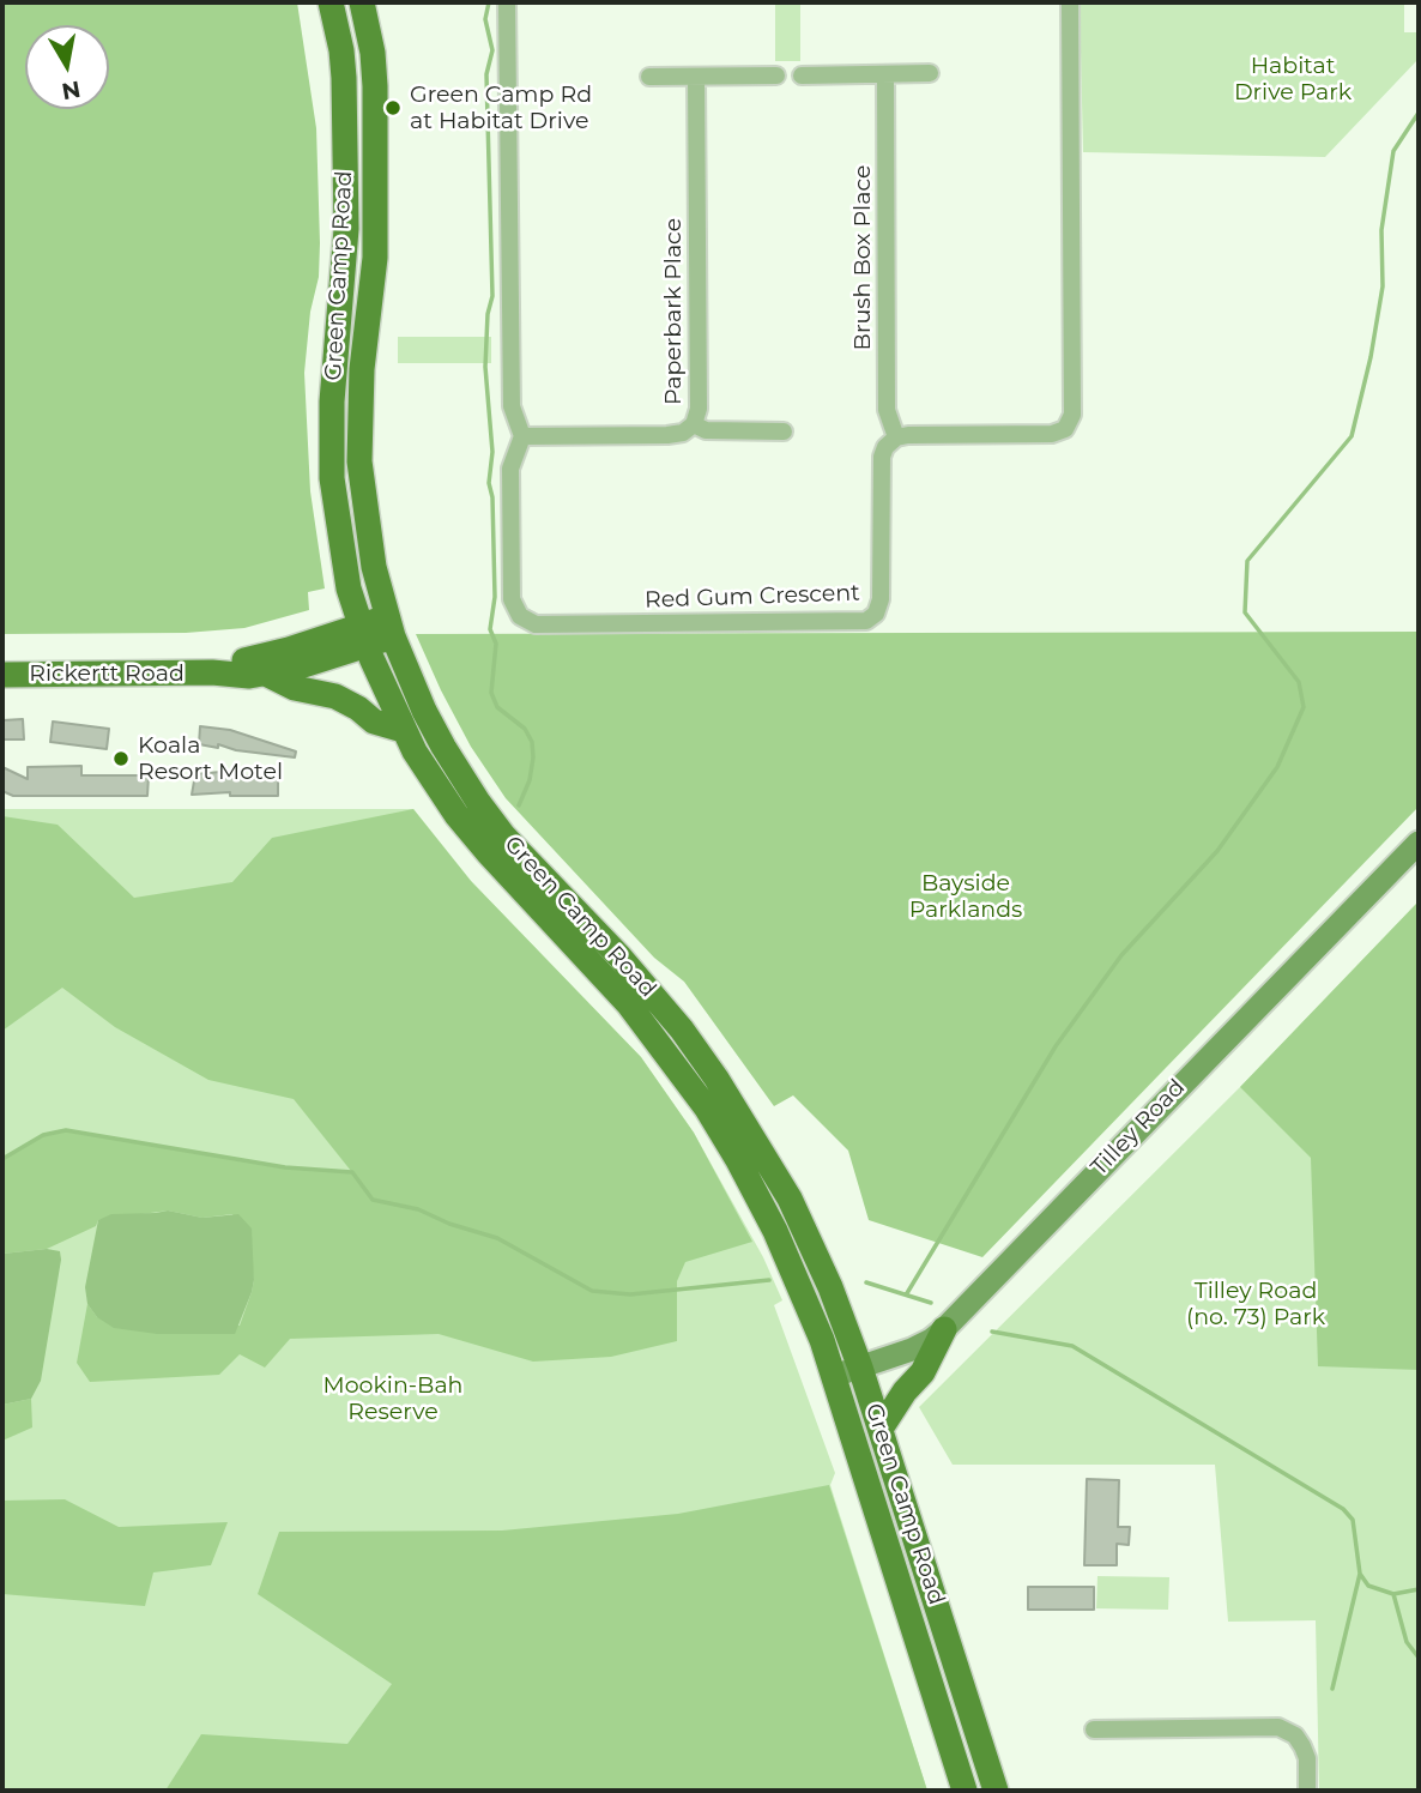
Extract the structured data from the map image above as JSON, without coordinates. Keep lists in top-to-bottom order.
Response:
{
  "streets": {
    "main road": ["Green Camp Road", "Rickertt Road", "Tilley Road"],
    "street": ["Brush Box Place", "Paperbark Place", "Red Gum Crescent"]
  },
  "crossings": [
    ["Brush Box Place", "Red Gum Crescent"],
    ["Green Camp Road", "Rickertt Road"],
    ["Green Camp Road", "Tilley Road"],
    ["Paperbark Place", "Red Gum Crescent"]
  ],
  "parks": [
    "Habitat Drive Park",
    "Bayside Parklands",
    "Tilley Road (no. 73) Park",
    "Mookin-Bah Reserve"
  ],
  "places": ["Green Camp Rd at Habitat Drive", "Koala Resort Motel"],
  "north": "bottom"
}
